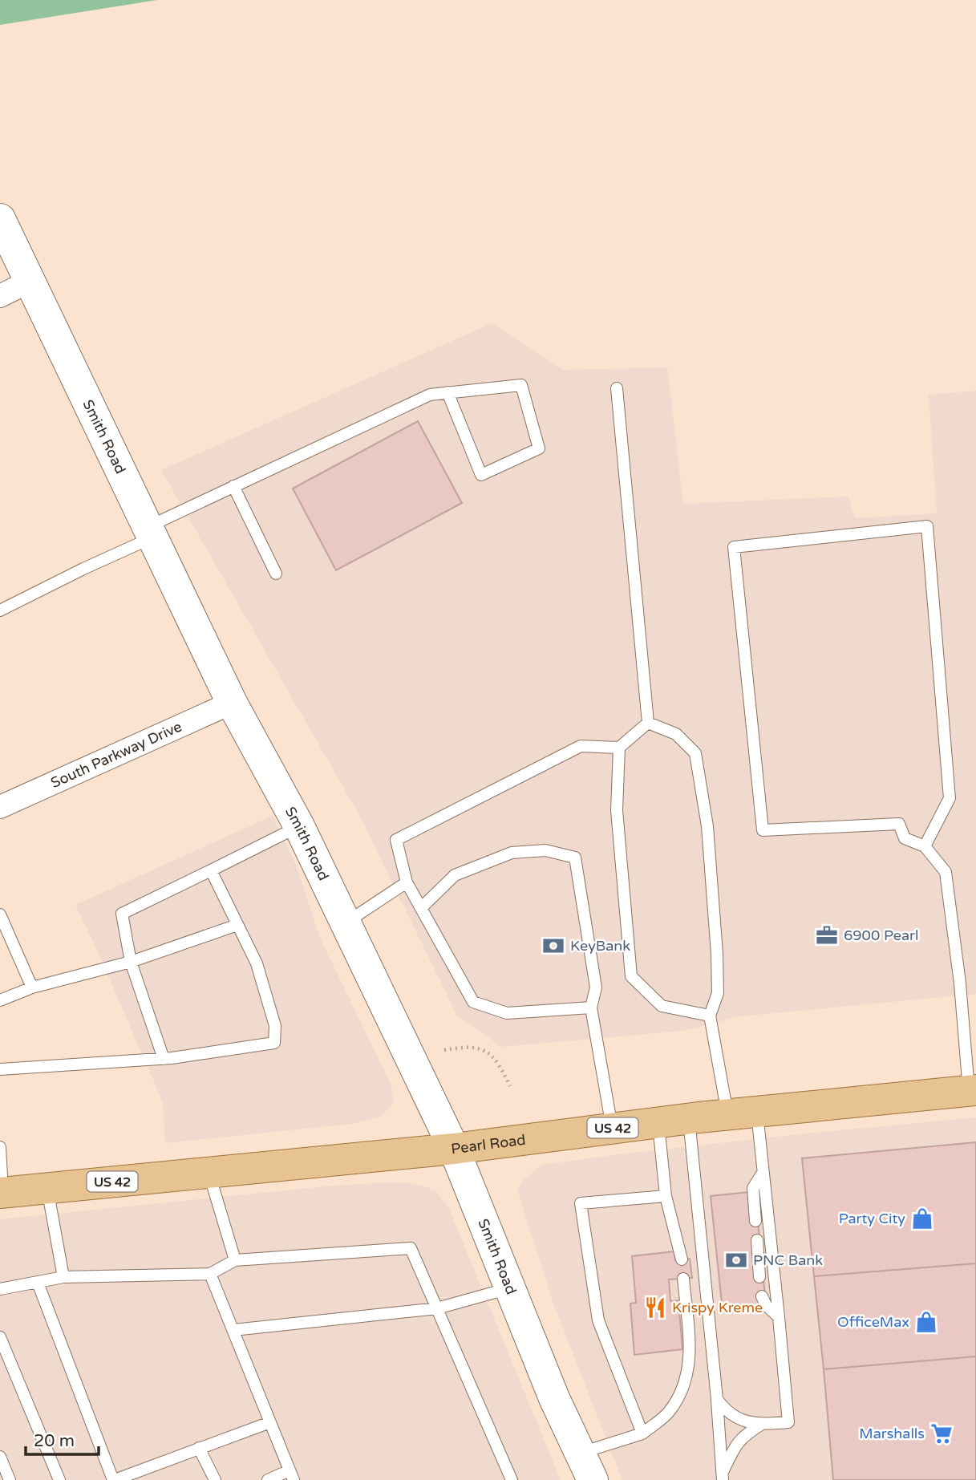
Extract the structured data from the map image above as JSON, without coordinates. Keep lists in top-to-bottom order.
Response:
{
  "streets": {
    "main road": ["Smith Road", "US 42", "Pearl Road"],
    "street": ["South Parkway Drive"]
  },
  "crossings": [
    ["Smith Road", "South Parkway Drive"],
    ["Smith Road", "Pearl Road"]
  ],
  "places": {
    "office": ["6900 Pearl"],
    "bank": ["KeyBank", "PNC Bank"],
    "shop": ["Party City", "OfficeMax"],
    "restaurant": ["Krispy Kreme"],
    "supermarket": ["Marshalls"]
  },
  "scale_bar": "20 m"
}
